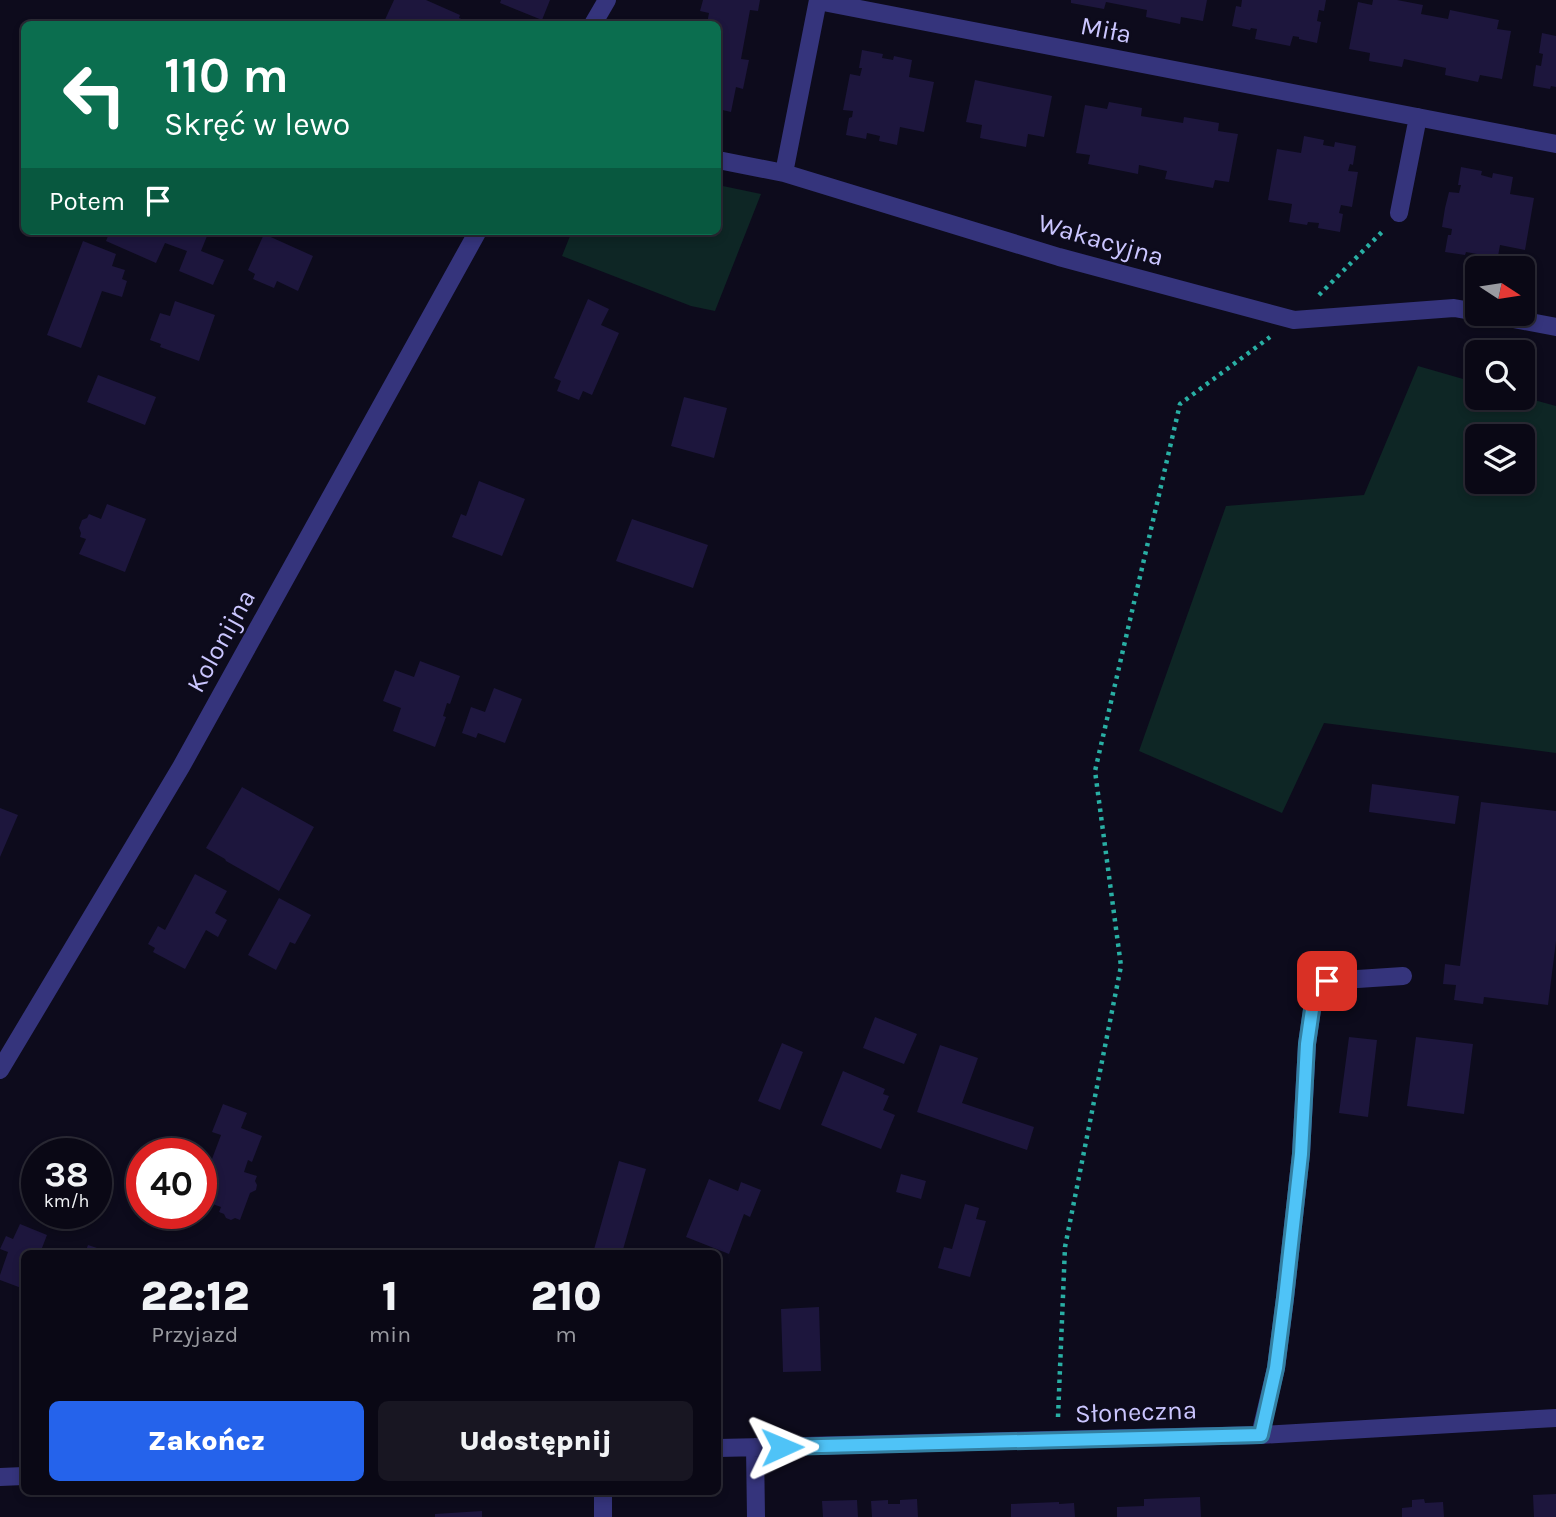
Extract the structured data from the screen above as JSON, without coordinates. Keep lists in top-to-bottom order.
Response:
{
  "streets": {
    "street": [
      "Miła",
      "Wakacyjna",
      "Kolonijna",
      "Słoneczna"
    ]
  },
  "crossings": [
    ["Miła", "Wakacyjna"]
  ],
  "north": "right",
  "page": {
    "turn": ["110 m", "Skręć w lewo"],
    "then": "Potem",
    "speed": "38 km/h",
    "limit": "40",
    "eta": [
      "22:12",
      "Przyjazd",
      "1",
      "min",
      "210",
      "m"
    ],
    "buttons": ["Zakończ", "Udostępnij"]
  }
}
